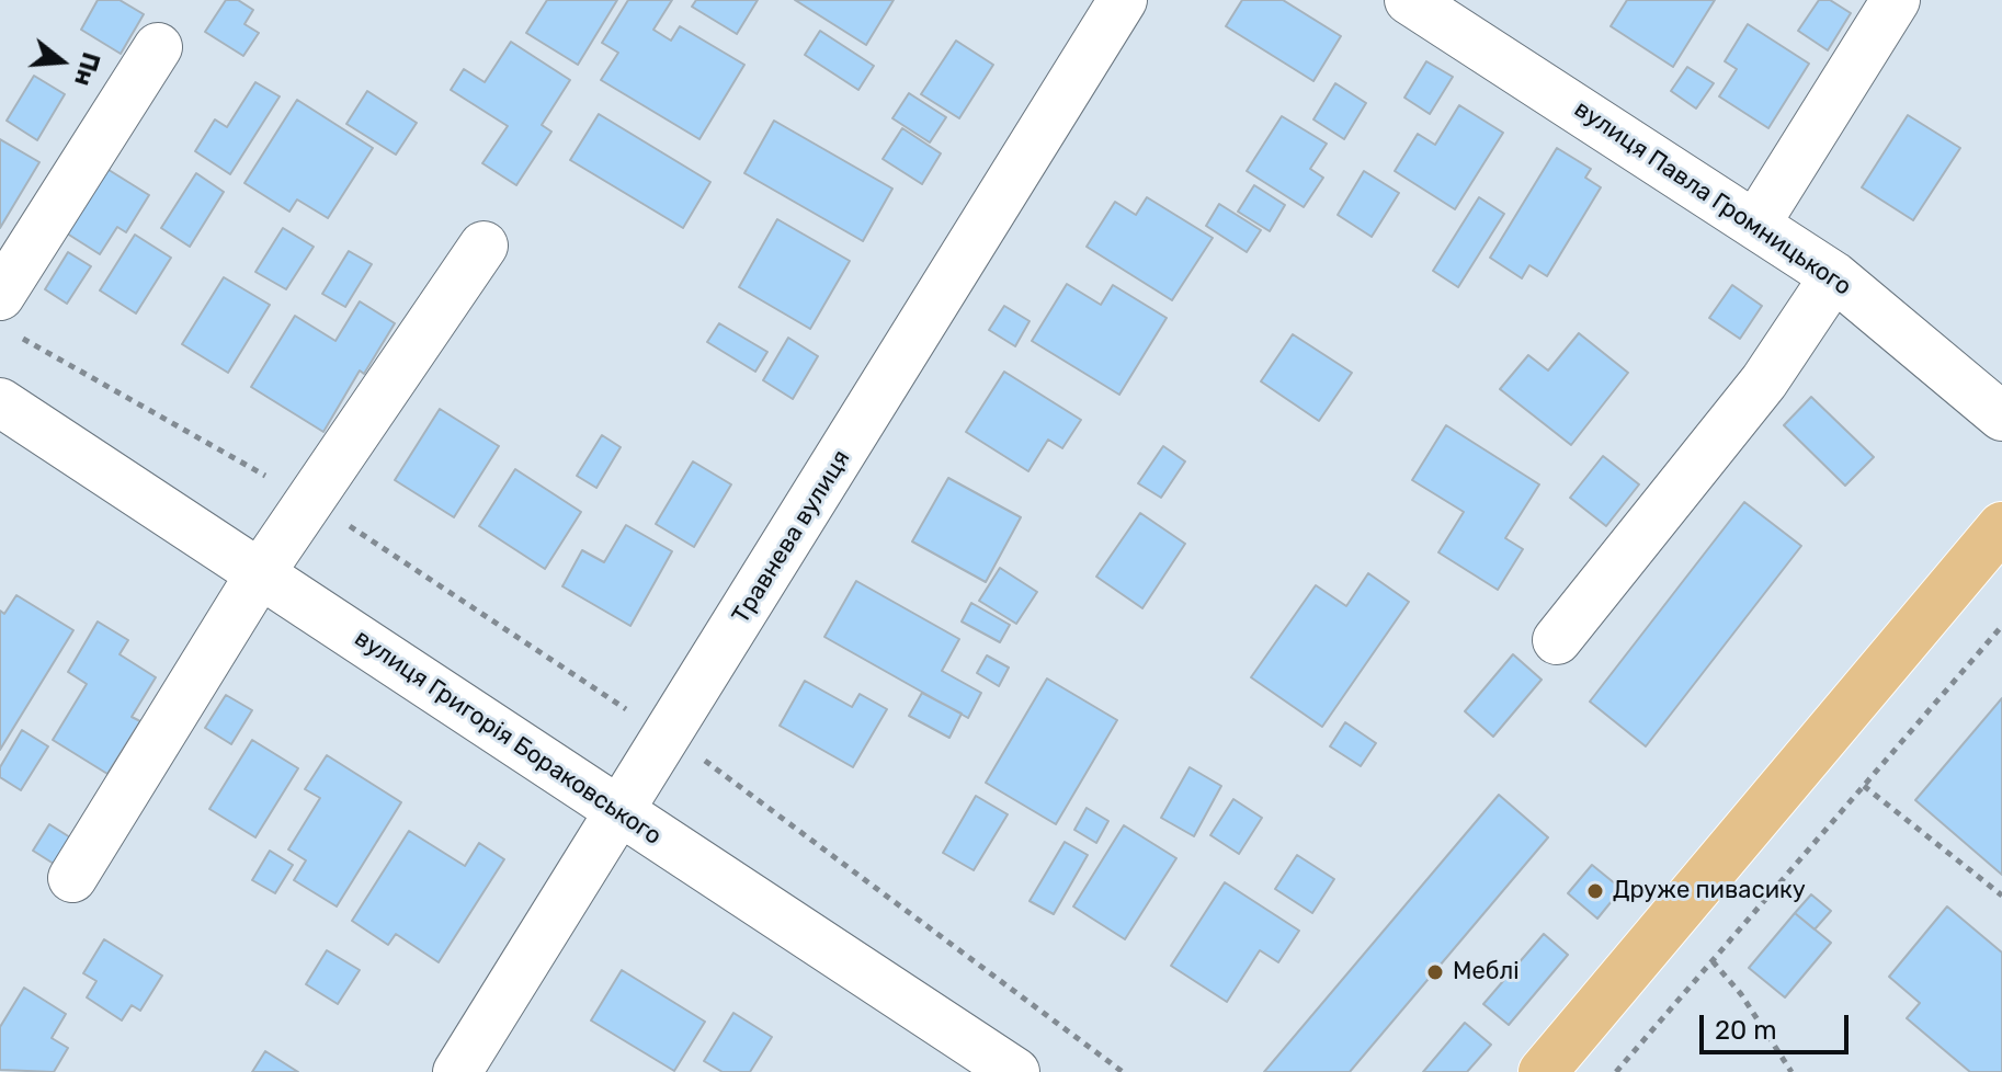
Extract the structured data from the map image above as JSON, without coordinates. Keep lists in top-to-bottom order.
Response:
{
  "streets": {
    "street": ["вулиця Павла Громницького", "Травнева вулиця", "вулиця Григорія Бораковського"]
  },
  "crossings": [
    ["Травнева вулиця", "вулиця Григорія Бораковського"]
  ],
  "places": ["Друже пивасику", "Меблі"],
  "scale_bar": "20 m",
  "north": "right"
}
